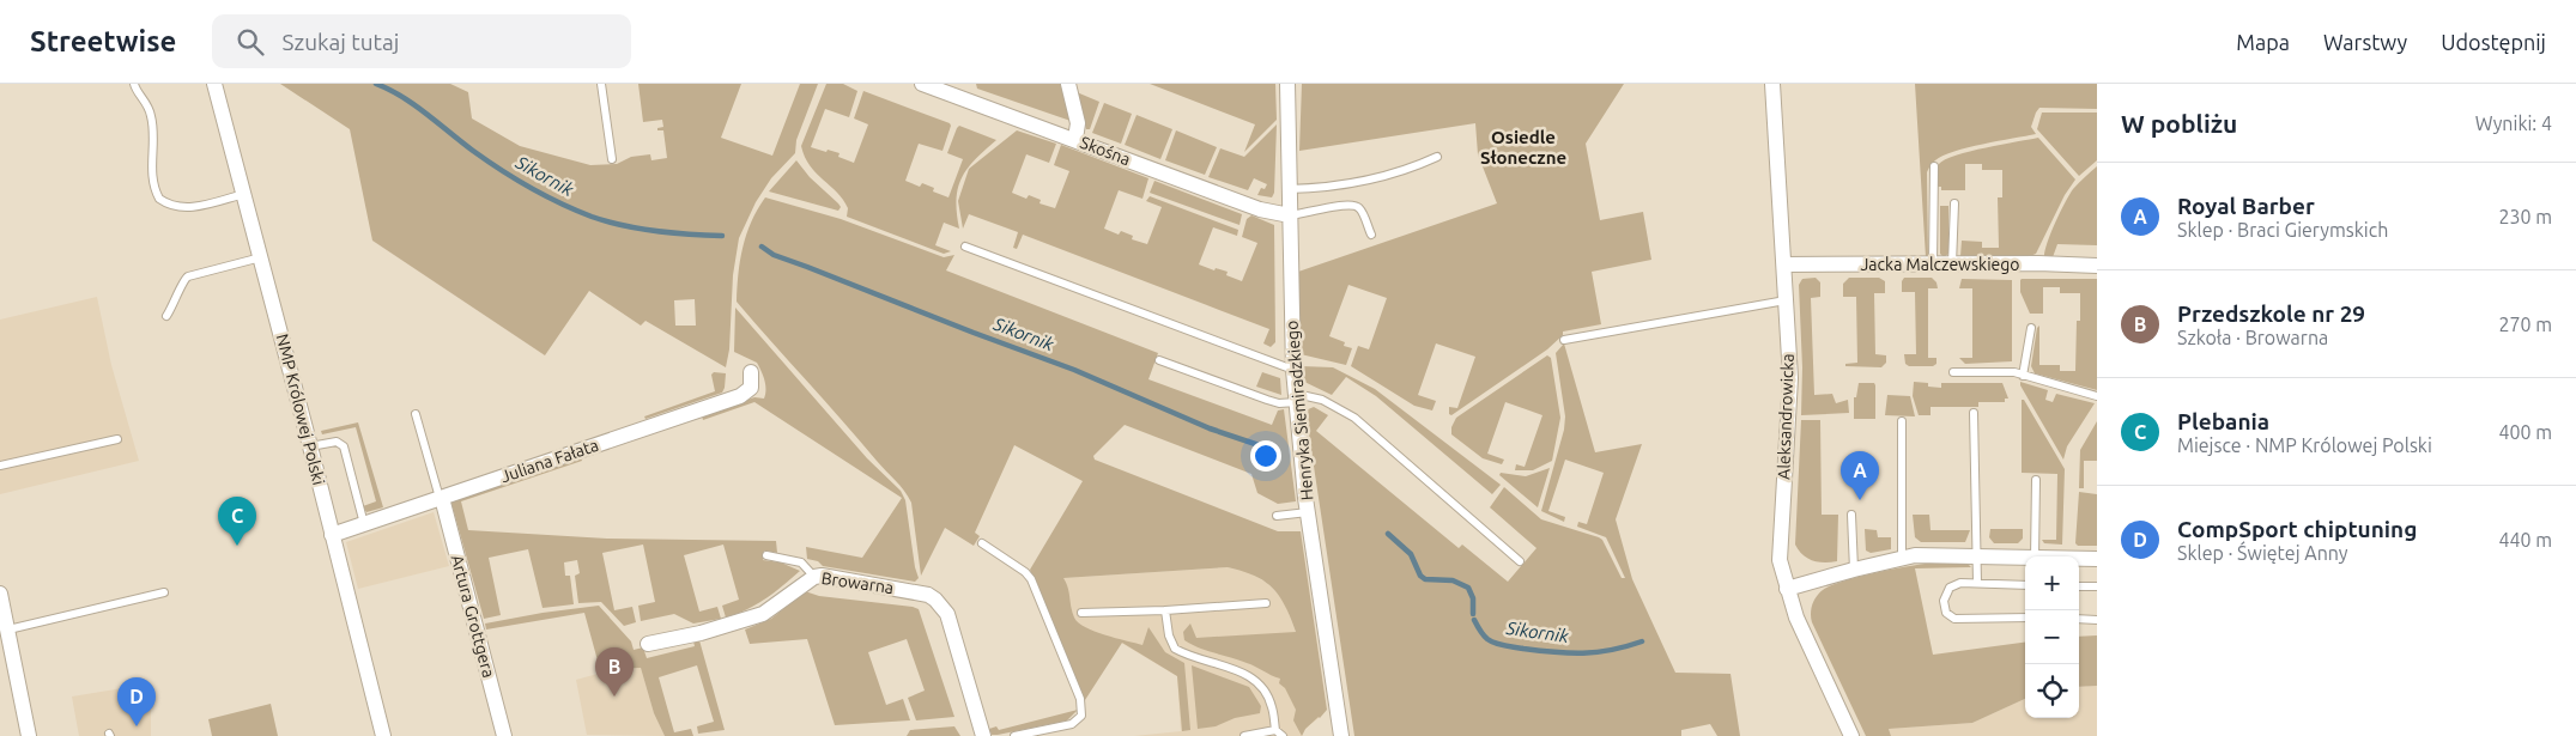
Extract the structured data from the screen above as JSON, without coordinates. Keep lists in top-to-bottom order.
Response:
{
  "streets": {
    "street": [
      "Skośna",
      "Jacka Malczewskiego",
      "NMP Królowej Polski",
      "Henryka Siemiradzkiego",
      "Aleksandrowicka",
      "Juliana Fałata",
      "Browarna",
      "Artura Grottgera"
    ]
  },
  "crossings": [
    ["Skośna", "Henryka Siemiradzkiego"],
    ["Jacka Malczewskiego", "Aleksandrowicka"],
    ["NMP Królowej Polski", "Juliana Fałata"],
    ["Juliana Fałata", "Artura Grottgera"]
  ],
  "districts": ["Osiedle Słoneczne"],
  "water": ["Sikornik"],
  "page": {
    "header": "Streetwise",
    "search": "Szukaj tutaj",
    "nav": ["Mapa", "Warstwy", "Udostępnij"],
    "heading": ["W pobliżu", "Wyniki: 4"],
    "list": [
      {
        "mark": "A",
        "name": "Royal Barber",
        "note": "Sklep · Braci Gierymskich",
        "value": "230 m"
      },
      {
        "mark": "B",
        "name": "Przedszkole nr 29",
        "note": "Szkoła · Browarna",
        "value": "270 m"
      },
      {
        "mark": "C",
        "name": "Plebania",
        "note": "Miejsce · NMP Królowej Polski",
        "value": "400 m"
      },
      {
        "mark": "D",
        "name": "CompSport chiptuning",
        "note": "Sklep · Świętej Anny",
        "value": "440 m"
      }
    ],
    "pins": [
      "A",
      "C",
      "B",
      "D"
    ],
    "map_buttons": ["+", "−"]
  }
}
